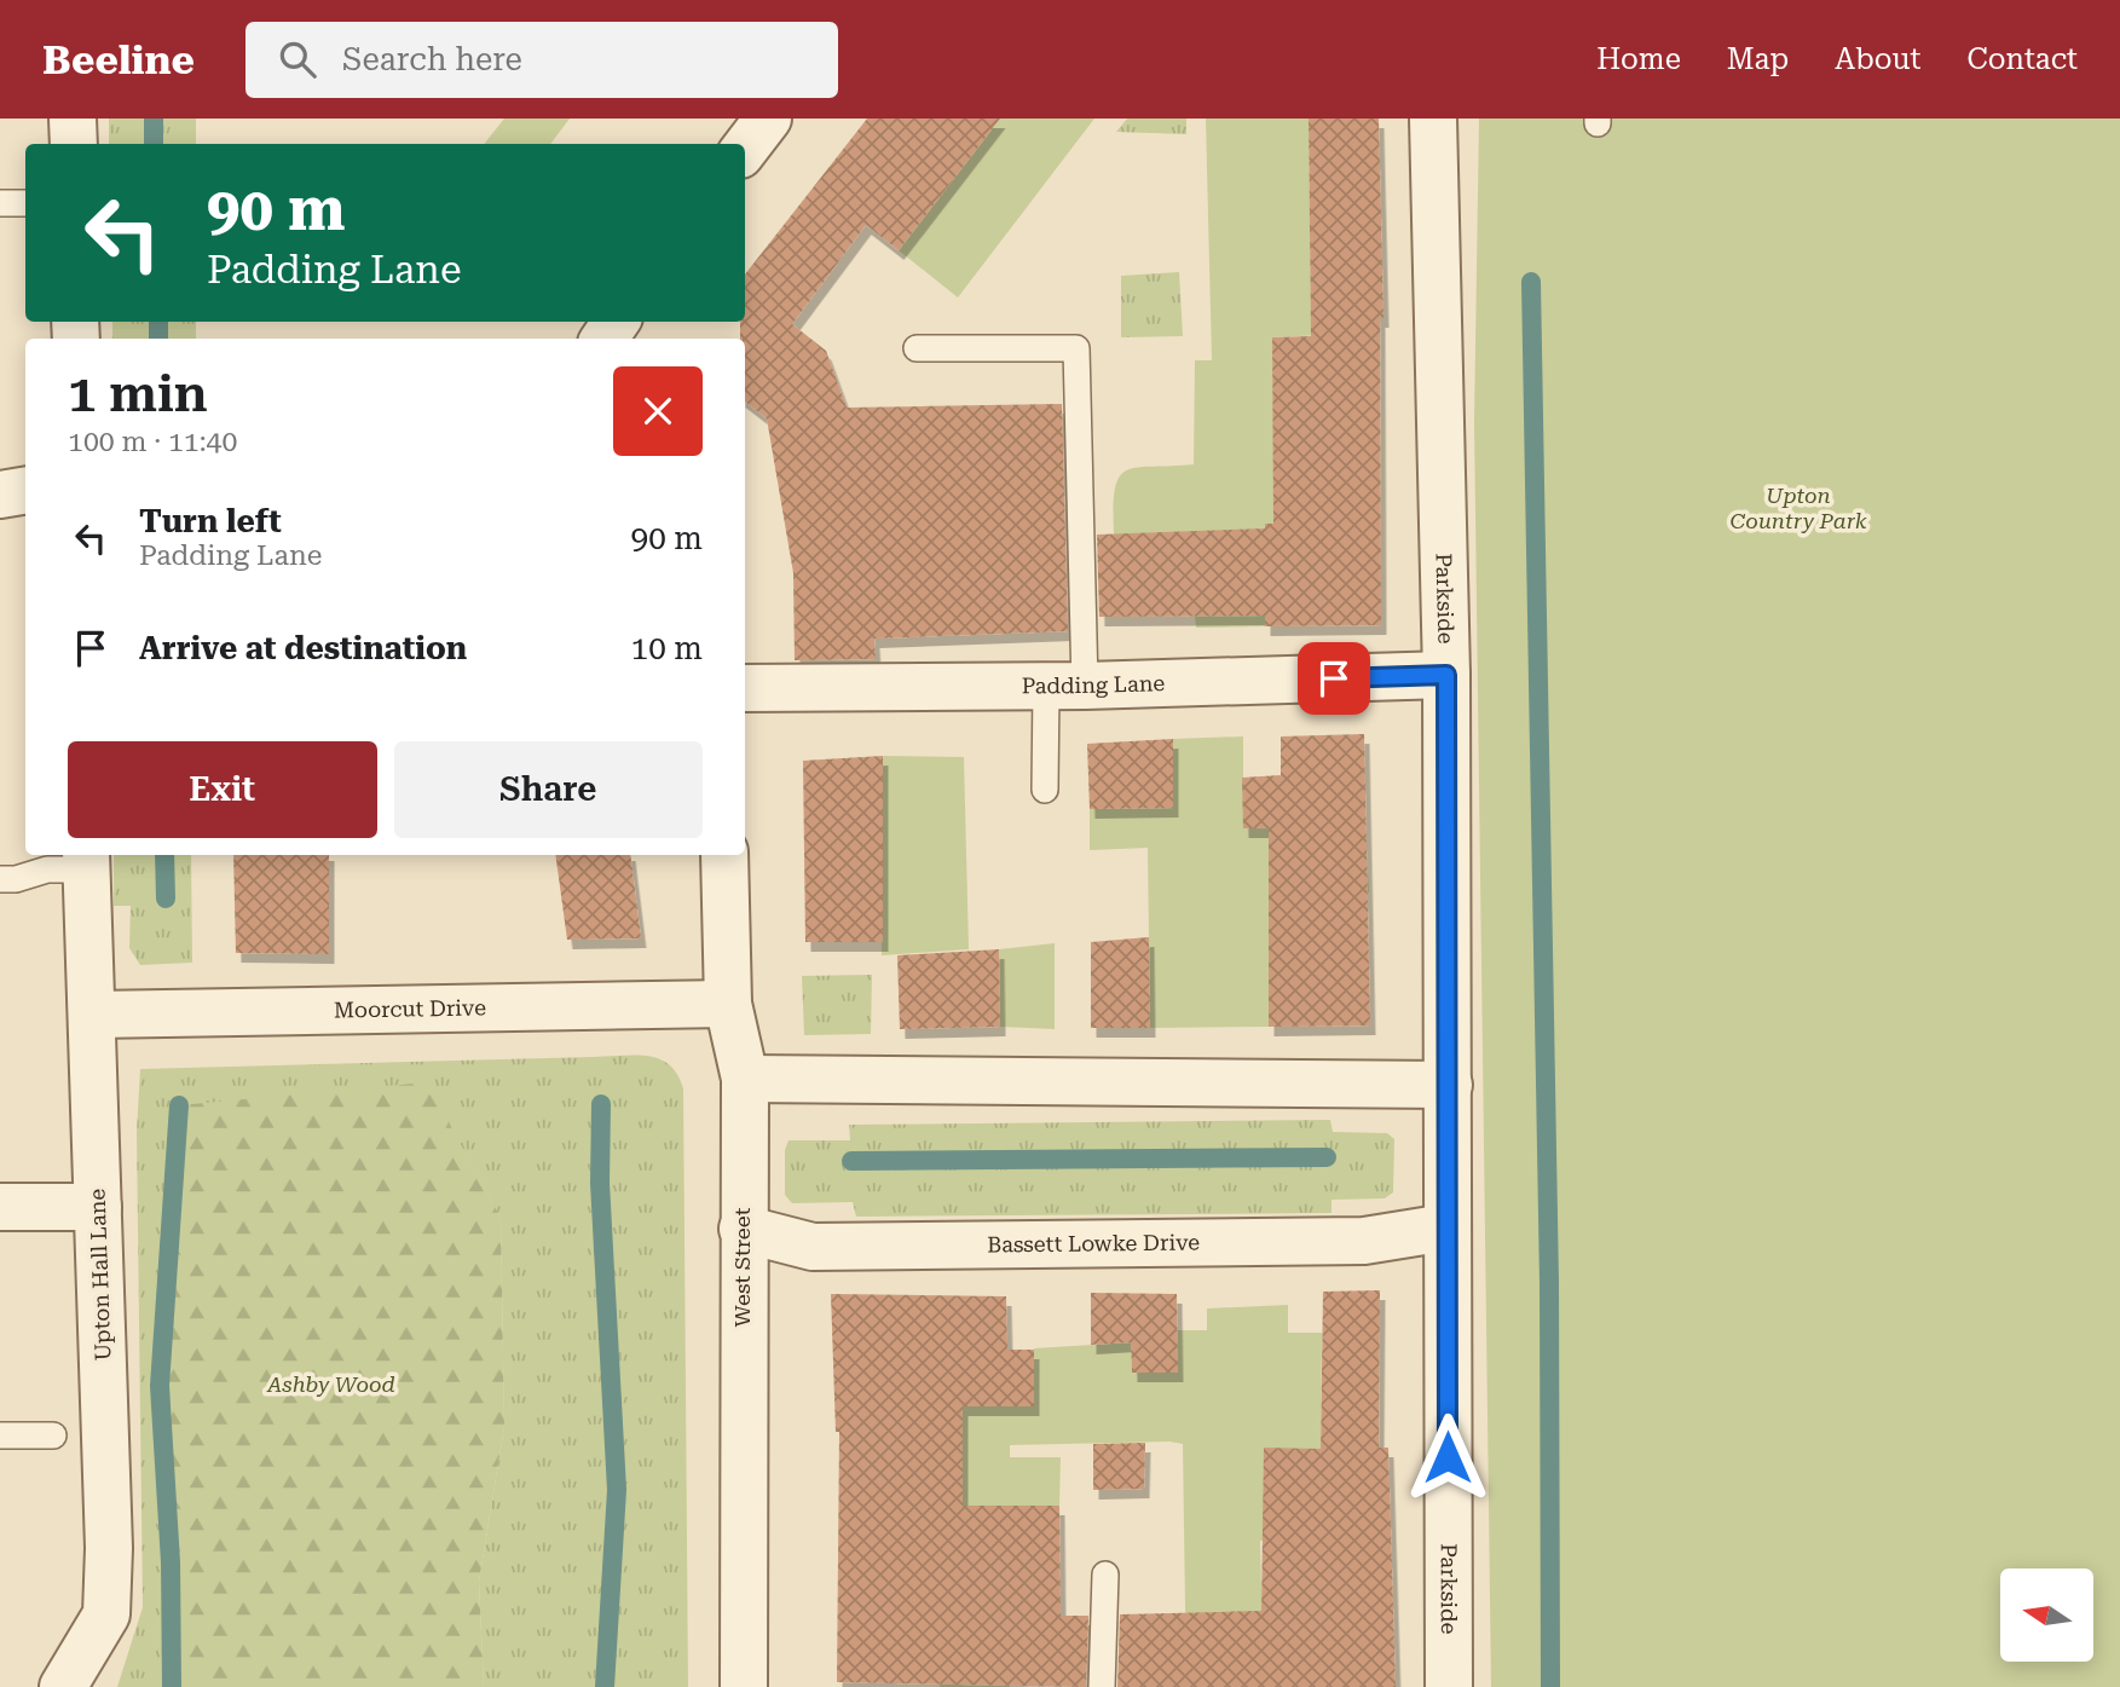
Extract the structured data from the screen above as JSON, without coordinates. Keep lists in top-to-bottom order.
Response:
{
  "streets": {
    "street": [
      "Parkside",
      "Padding Lane",
      "Moorcut Drive",
      "Bassett Lowke Drive",
      "West Street",
      "Upton Hall Lane"
    ]
  },
  "crossings": [
    ["Parkside", "Padding Lane"],
    ["Parkside", "Bassett Lowke Drive"],
    ["Moorcut Drive", "West Street"],
    ["Moorcut Drive", "Upton Hall Lane"],
    ["Bassett Lowke Drive", "West Street"]
  ],
  "parks": ["Upton Country Park", "Ashby Wood"],
  "north": "left",
  "page": {
    "header": "Beeline",
    "search": "Search here",
    "nav": [
      "Home",
      "Map",
      "About",
      "Contact"
    ],
    "turn": ["90 m", "Padding Lane"],
    "heading": ["1 min", "100 m · 11:40"],
    "list": [
      {
        "name": "Turn left",
        "note": "Padding Lane",
        "value": "90 m"
      },
      {
        "name": "Arrive at destination",
        "value": "10 m"
      }
    ],
    "buttons": ["Exit", "Share"]
  }
}
